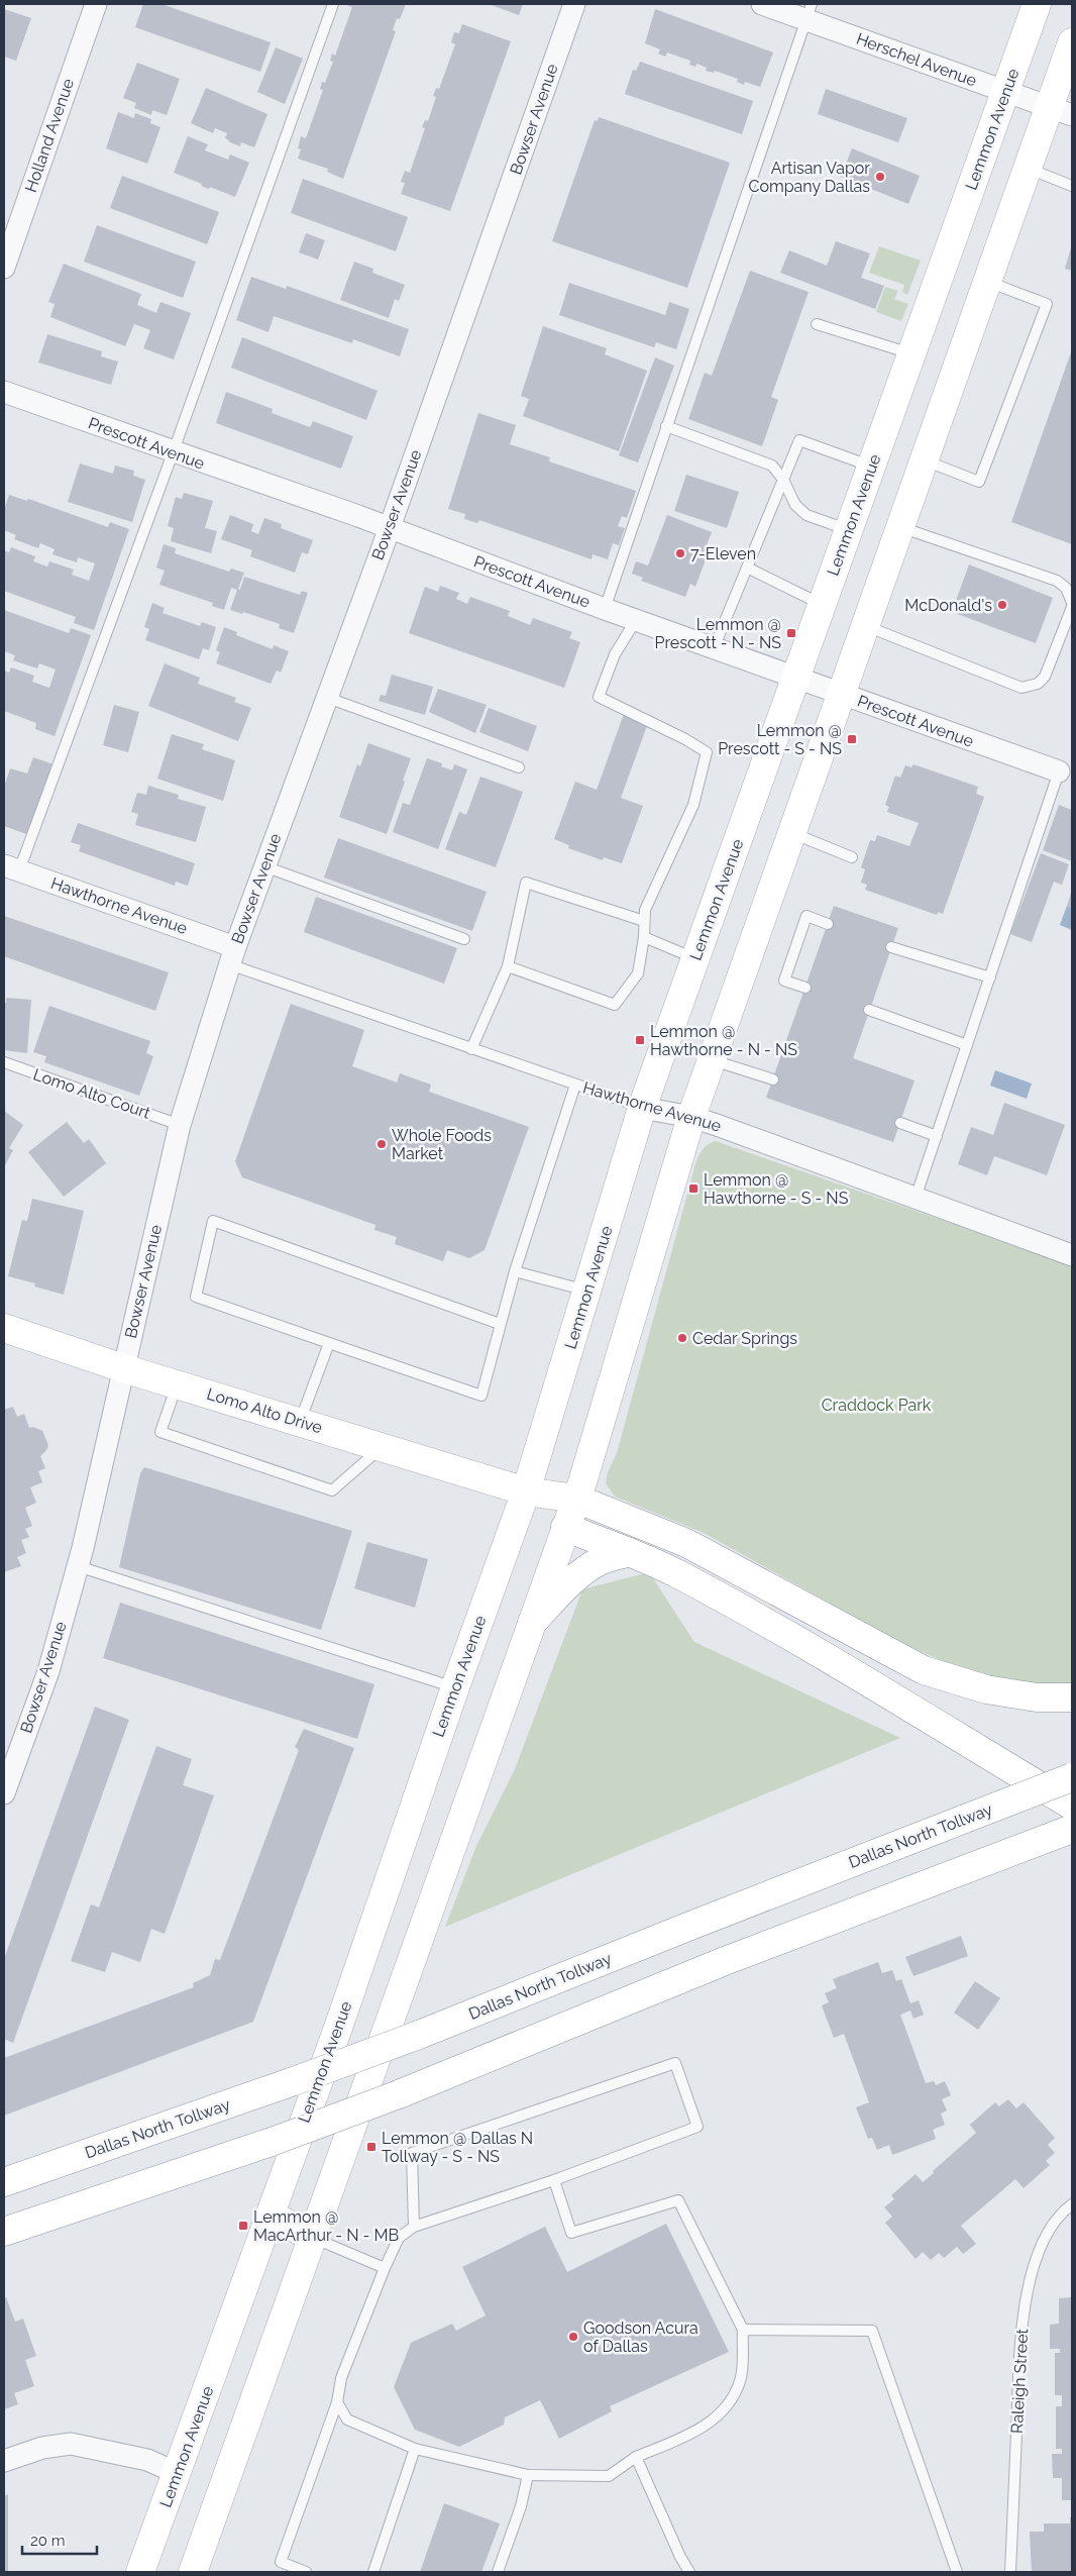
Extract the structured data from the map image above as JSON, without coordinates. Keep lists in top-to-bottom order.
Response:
{
  "streets": {
    "main road": ["Lemmon Avenue", "Lomo Alto Drive", "Dallas North Tollway"],
    "street": [
      "Herschel Avenue",
      "Bowser Avenue",
      "Holland Avenue",
      "Prescott Avenue",
      "Hawthorne Avenue"
    ],
    "lane": ["Lomo Alto Court", "Raleigh Street"]
  },
  "crossings": [
    ["Herschel Avenue", "Lemmon Avenue"],
    ["Bowser Avenue", "Prescott Avenue"],
    ["Bowser Avenue", "Hawthorne Avenue"],
    ["Bowser Avenue", "Lomo Alto Court"],
    ["Bowser Avenue", "Lomo Alto Drive"],
    ["Lemmon Avenue", "Prescott Avenue"],
    ["Lemmon Avenue", "Hawthorne Avenue"],
    ["Lemmon Avenue", "Lomo Alto Drive"]
  ],
  "parks": ["Craddock Park"],
  "places": {
    "other": [
      "Artisan Vapor Company Dallas",
      "7-Eleven",
      "McDonald's",
      "Whole Foods Market",
      "Cedar Springs",
      "Goodson Acura of Dallas"
    ],
    "transit": [
      "Lemmon @ Prescott - N - NS",
      "Lemmon @ Prescott - S - NS",
      "Lemmon @ Hawthorne - N - NS",
      "Lemmon @ Hawthorne - S - NS",
      "Lemmon @ Dallas N Tollway - S - NS",
      "Lemmon @ MacArthur - N - MB"
    ]
  },
  "scale_bar": "20 m"
}
